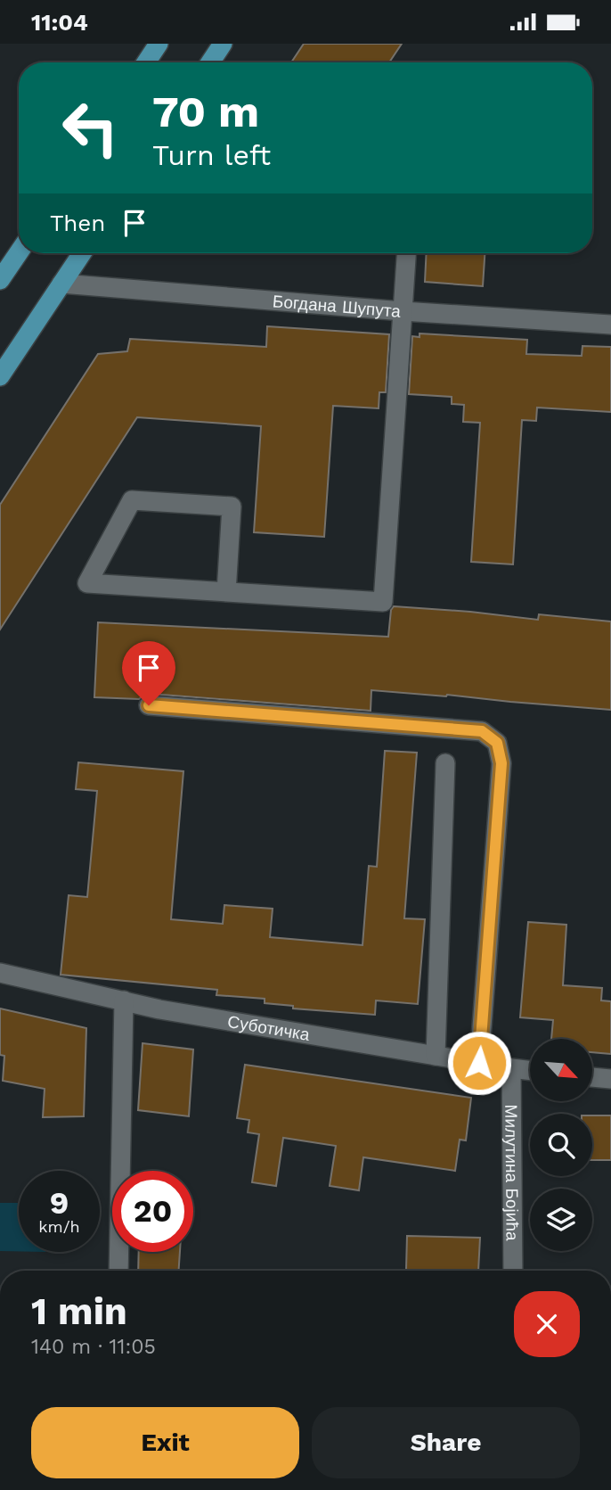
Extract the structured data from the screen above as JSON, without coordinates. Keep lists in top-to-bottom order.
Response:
{
  "streets": {
    "street": ["Богдана Шупута", "Суботичка", "Милутина Бојића"]
  },
  "crossings": [
    ["Суботичка", "Милутина Бојића"]
  ],
  "north": "bottom right",
  "page": {
    "status": "11:04",
    "turn": ["70 m", "Turn left"],
    "then": "Then",
    "speed": "9 km/h",
    "limit": "20",
    "heading": ["1 min", "140 m · 11:05"],
    "buttons": ["Exit", "Share"]
  }
}
